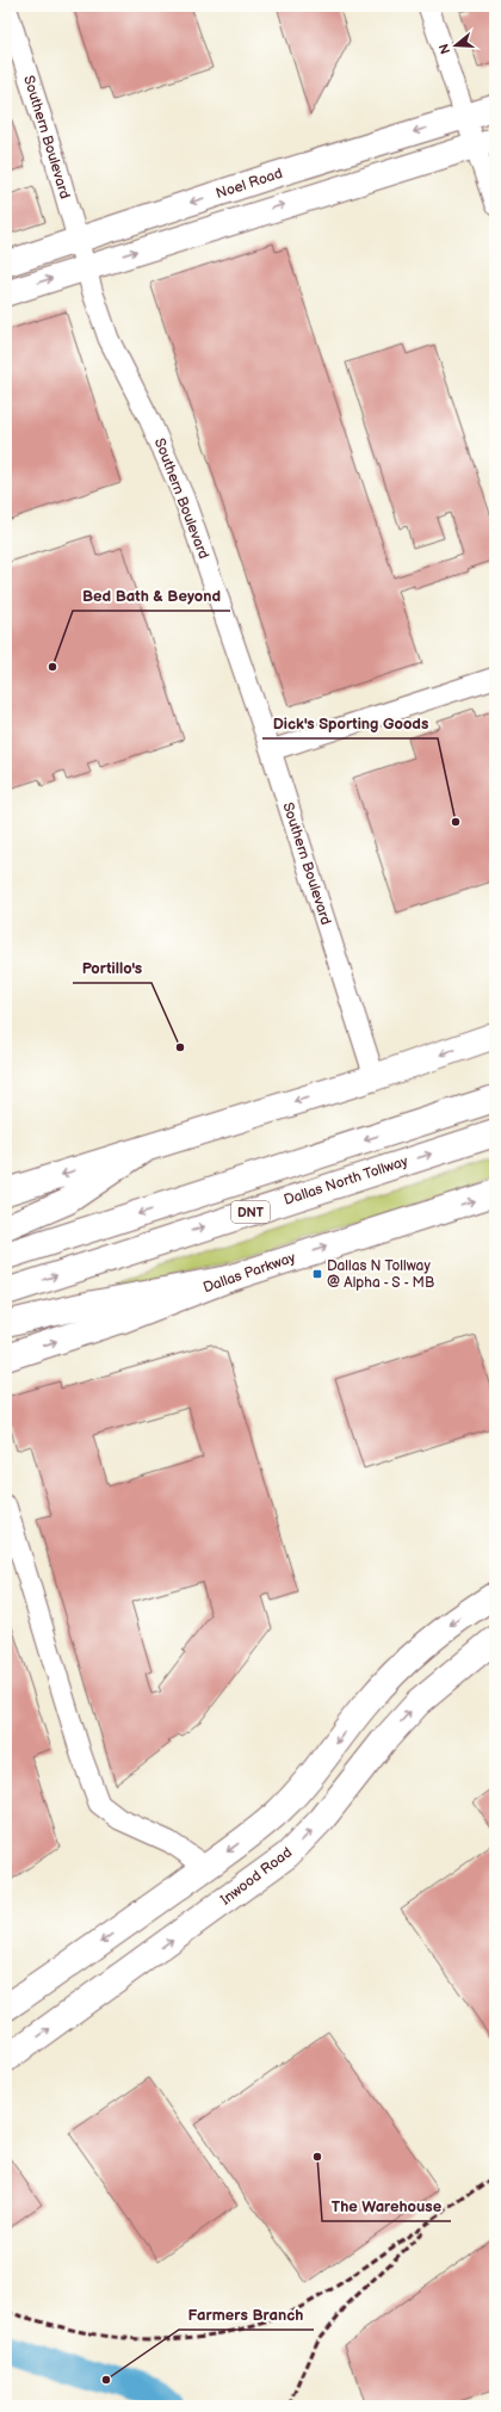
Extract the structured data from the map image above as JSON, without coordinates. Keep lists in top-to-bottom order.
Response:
{
  "streets": {
    "main road": [
      "Dallas North Tollway",
      "DNT",
      "Dallas Parkway",
      "Inwood Road"
    ],
    "street": ["Southern Boulevard", "Noel Road"]
  },
  "crossings": [
    ["Southern Boulevard", "Noel Road"]
  ],
  "places": {
    "other": [
      "Bed Bath & Beyond",
      "Dick's Sporting Goods",
      "Portillo's",
      "The Warehouse",
      "Farmers Branch"
    ],
    "transit": ["Dallas N Tollway @ Alpha - S - MB"]
  },
  "north": "left"
}
